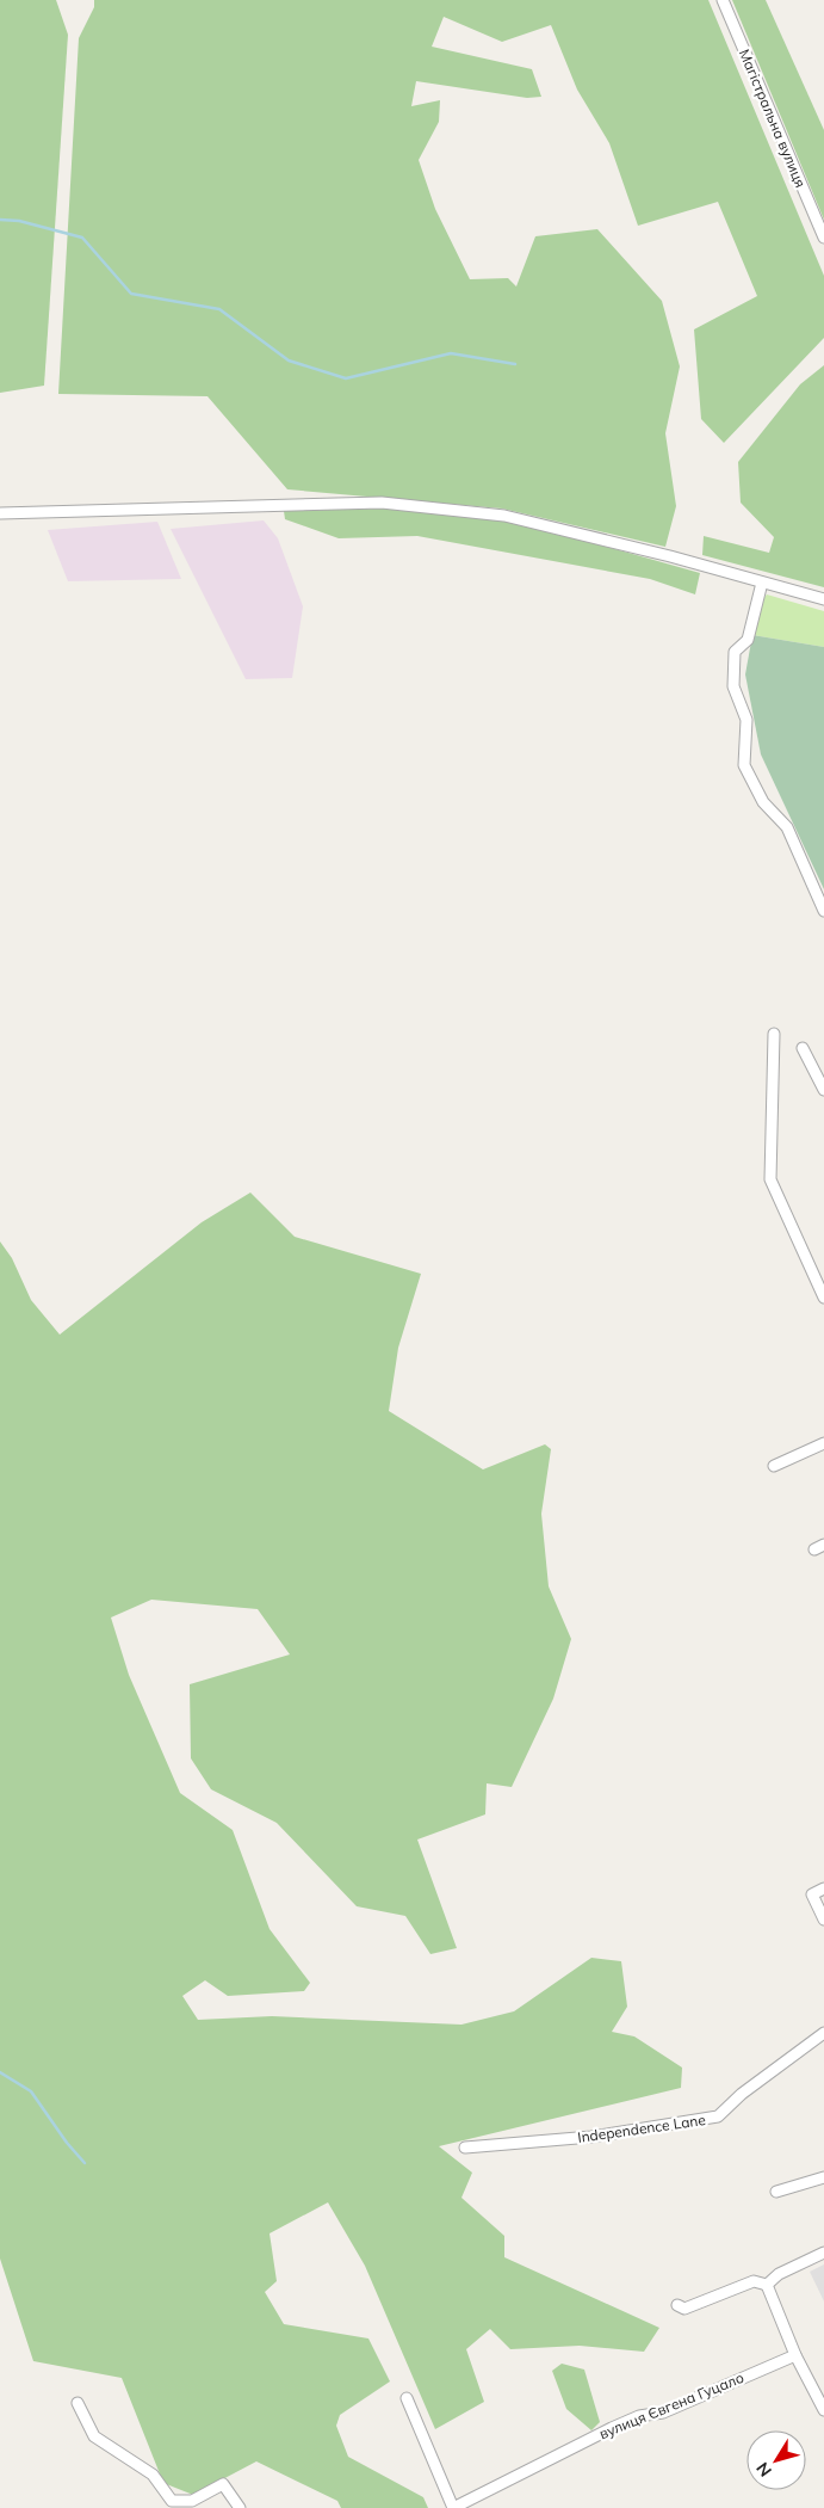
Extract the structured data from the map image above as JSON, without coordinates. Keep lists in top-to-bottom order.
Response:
{
  "streets": {
    "street": ["Магістральна вулиця", "Independence Lane", "вулиця Євгена Гуцало"]
  },
  "north": "bottom left"
}
